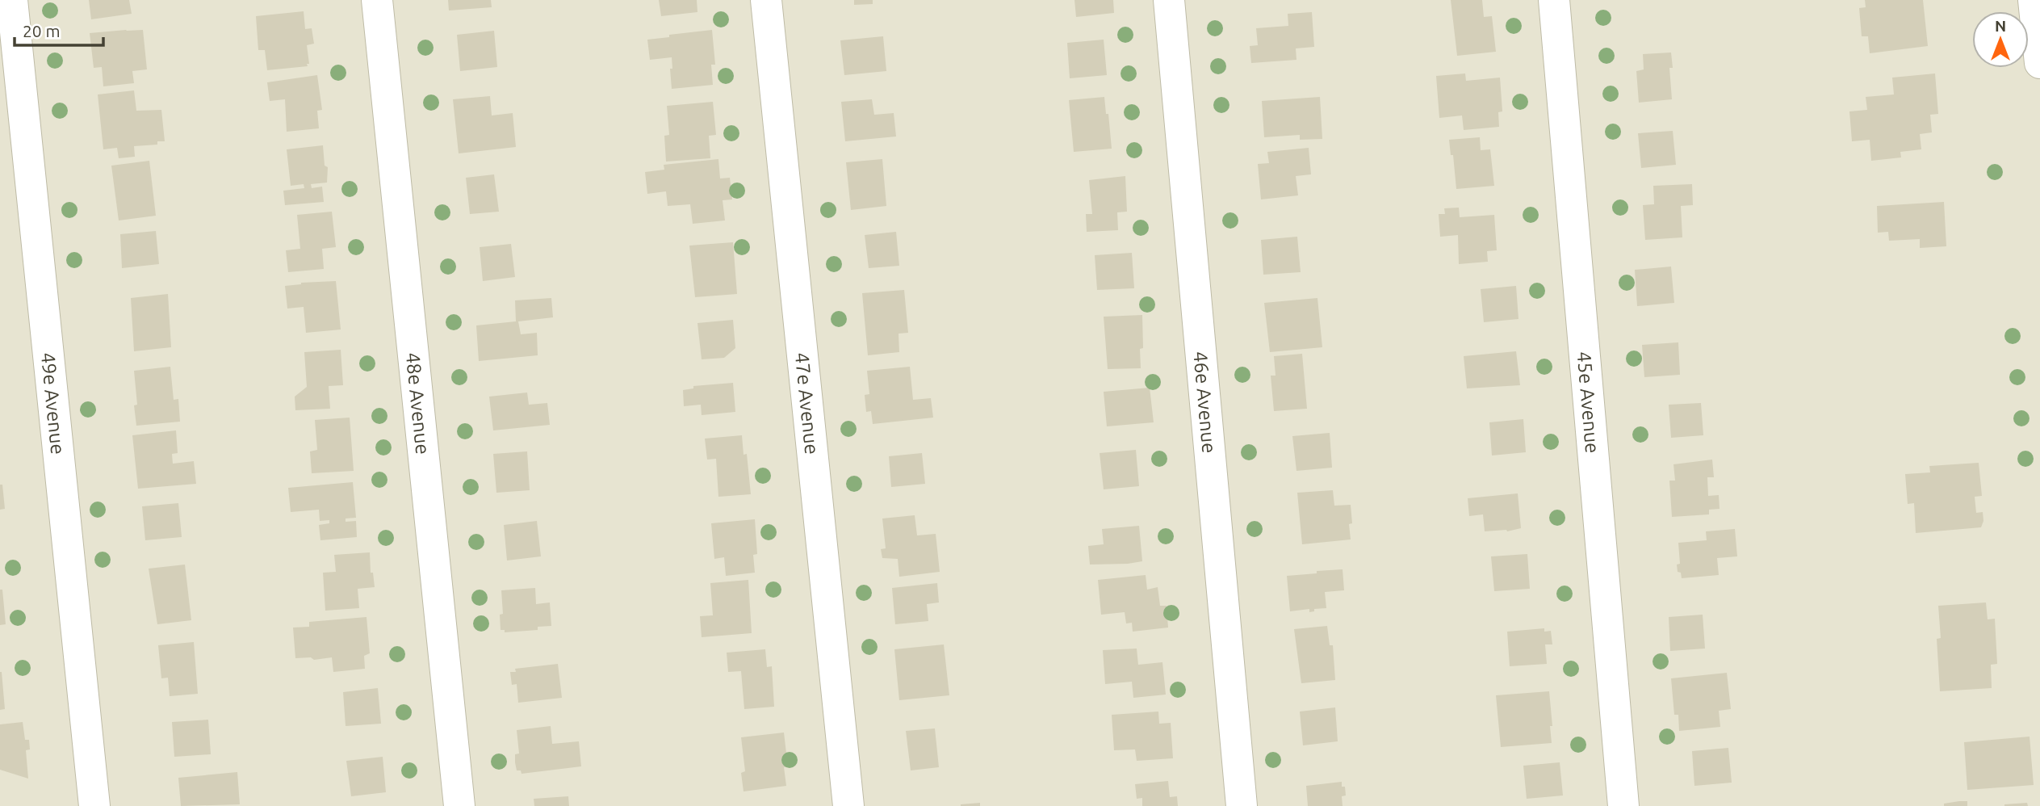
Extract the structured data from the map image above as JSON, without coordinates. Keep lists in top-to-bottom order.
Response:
{
  "streets": {
    "street": [
      "49e Avenue",
      "48e Avenue",
      "47e Avenue",
      "46e Avenue",
      "45e Avenue"
    ]
  },
  "scale_bar": "20 m",
  "north": "top"
}
